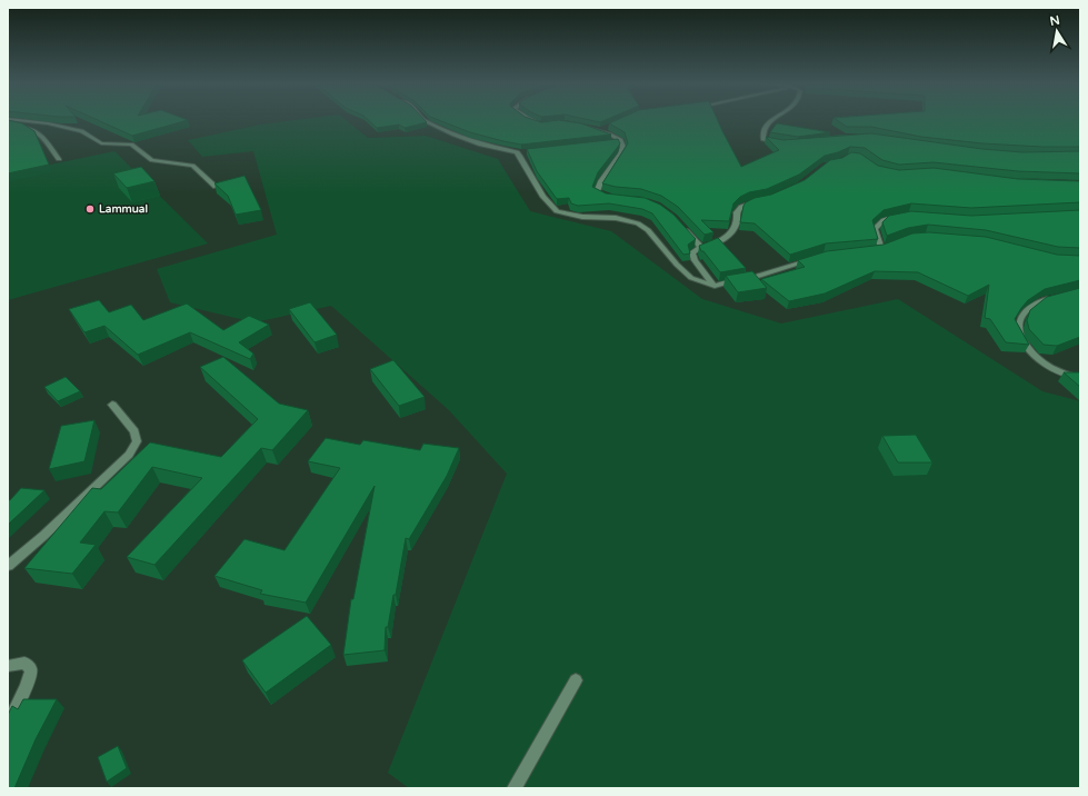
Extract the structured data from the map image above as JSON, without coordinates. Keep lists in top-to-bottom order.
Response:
{
  "places": ["Lammual"],
  "north": "top"
}
